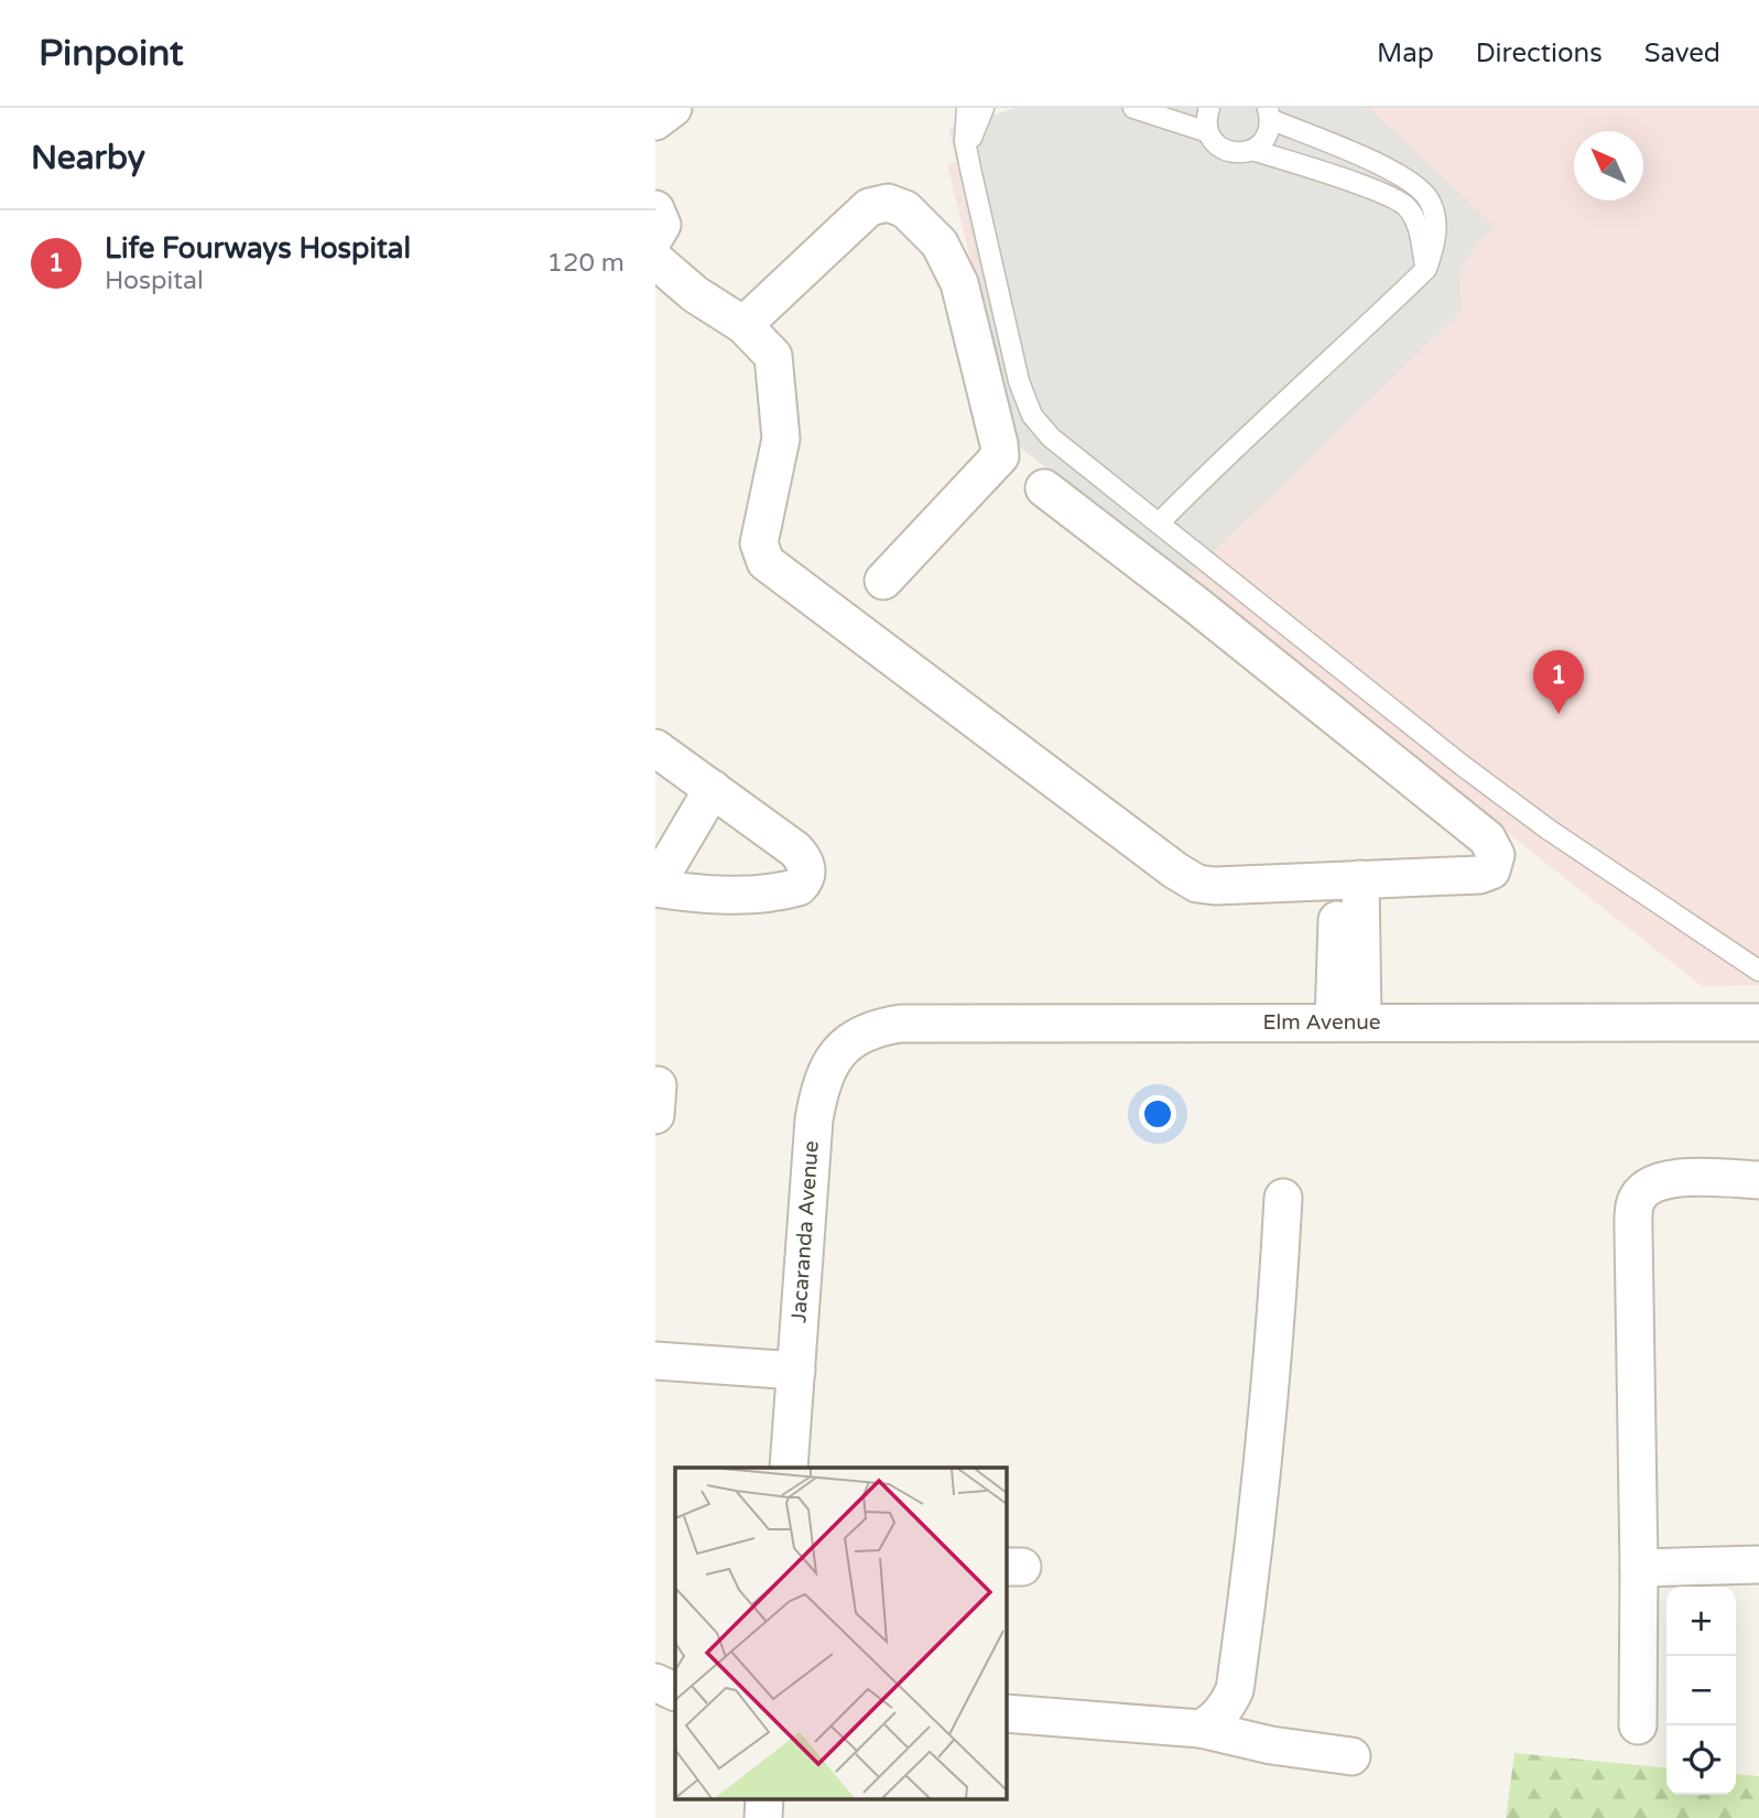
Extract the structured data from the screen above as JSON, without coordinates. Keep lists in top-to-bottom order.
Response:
{
  "streets": {
    "street": ["Elm Avenue", "Jacaranda Avenue"]
  },
  "crossings": [
    ["Elm Avenue", "Jacaranda Avenue"]
  ],
  "north": "top left",
  "page": {
    "header": "Pinpoint",
    "nav": ["Map", "Directions", "Saved"],
    "heading": "Nearby",
    "list": [
      {
        "mark": "1",
        "name": "Life Fourways Hospital",
        "note": "Hospital",
        "value": "120 m"
      }
    ],
    "pins": "1",
    "map_buttons": ["+", "−"]
  }
}
